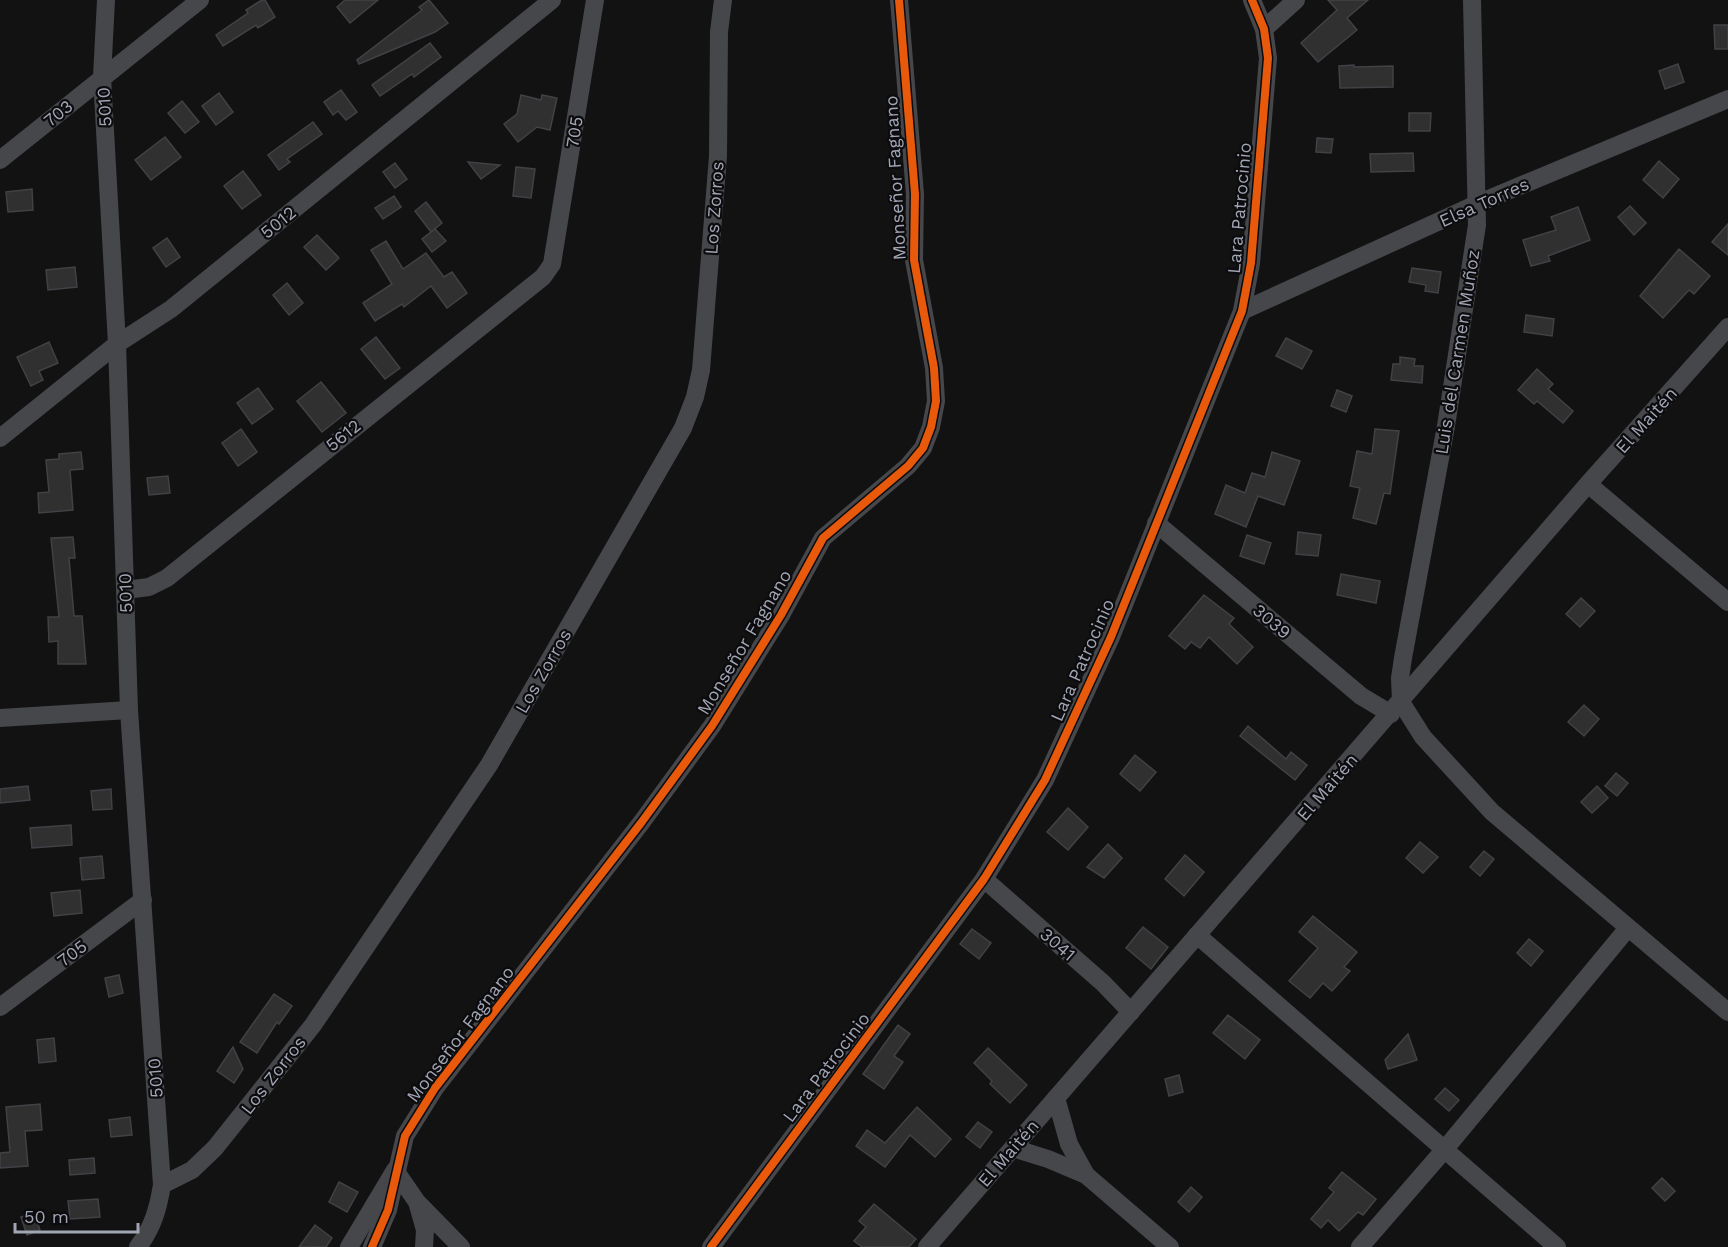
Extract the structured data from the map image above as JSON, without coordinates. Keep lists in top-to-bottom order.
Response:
{
  "streets": {
    "street": [
      "5010",
      "703",
      "705",
      "Monseñor Fagnano",
      "Elsa Torres",
      "Los Zorros",
      "Lara Patrocinio",
      "5012",
      "Luis del Carmen Muñoz",
      "El Maitén",
      "5612",
      "3039",
      "3041"
    ]
  },
  "crossings": [
    ["5010", "703"],
    ["5010", "705"],
    ["5010", "Los Zorros"],
    ["5010", "5012"],
    ["5010", "5612"],
    ["705", "5612"],
    ["Elsa Torres", "Lara Patrocinio"],
    ["Elsa Torres", "Luis del Carmen Muñoz"],
    ["Lara Patrocinio", "3039"],
    ["Lara Patrocinio", "3041"],
    ["Luis del Carmen Muñoz", "El Maitén"],
    ["Luis del Carmen Muñoz", "3039"],
    ["El Maitén", "3039"],
    ["El Maitén", "3041"]
  ],
  "scale_bar": "50 m"
}
